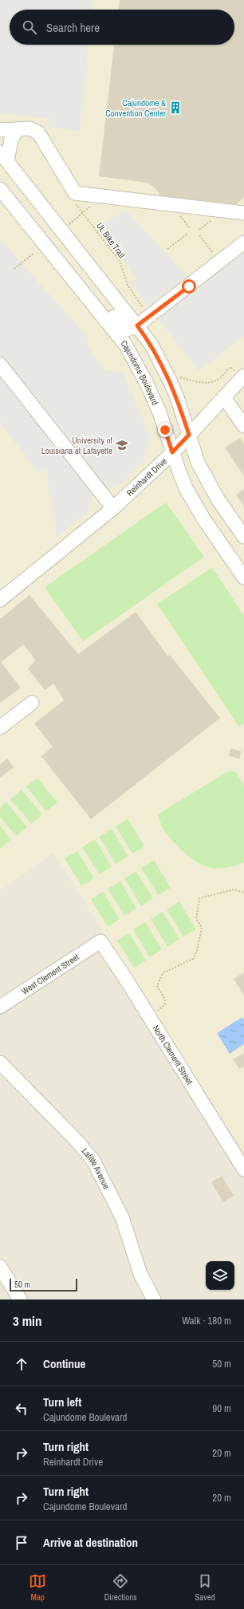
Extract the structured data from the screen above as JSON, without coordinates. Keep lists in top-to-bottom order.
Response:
{
  "streets": {
    "street": [
      "Cajundome Boulevard",
      "Reinhardt Drive",
      "West Clement Street",
      "North Clement Street",
      "Lafitte Avenue"
    ],
    "path": ["UL Bike Trail"]
  },
  "crossings": [
    ["Cajundome Boulevard", "Reinhardt Drive"],
    ["West Clement Street", "North Clement Street"]
  ],
  "places": {
    "building": ["Cajundome & Convention Center"],
    "school or university": ["University of Louisiana at Lafayette"]
  },
  "scale_bar": "50 m",
  "page": {
    "search": "Search here",
    "scale": "50 m",
    "heading": ["3 min", "Walk · 180 m"],
    "list": [
      ["Continue", "50 m"],
      ["Turn left", "Cajundome Boulevard", "90 m"],
      ["Turn right", "Reinhardt Drive", "20 m"],
      ["Turn right", "Cajundome Boulevard", "20 m"],
      "Arrive at destination"
    ],
    "nav": ["Map", "Directions", "Saved"]
  }
}
